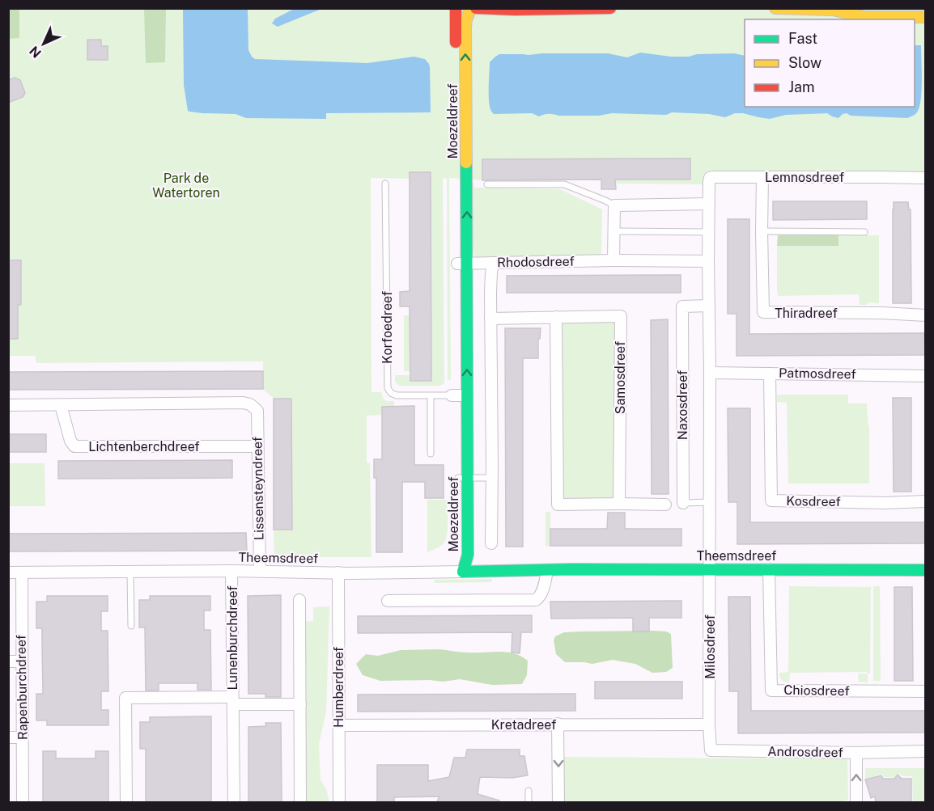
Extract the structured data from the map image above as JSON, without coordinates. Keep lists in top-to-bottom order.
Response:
{
  "streets": {
    "street": [
      "Moezeldreef",
      "Lemnosdreef",
      "Rhodosdreef",
      "Thiradreef",
      "Patmosdreef",
      "Samosdreef",
      "Naxosdreef",
      "Lichtenberchdreef",
      "Lissensteyndreef",
      "Kosdreef",
      "Theemsdreef",
      "Lunenburchdreef",
      "Milosdreef",
      "Rapenburchdreef",
      "Humberdreef",
      "Chiosdreef",
      "Kretadreef",
      "Androsdreef"
    ],
    "lane": ["Korfoedreef"]
  },
  "crossings": [
    ["Moezeldreef", "Rhodosdreef"],
    ["Moezeldreef", "Korfoedreef"],
    ["Moezeldreef", "Theemsdreef"],
    ["Lemnosdreef", "Thiradreef"],
    ["Lemnosdreef", "Naxosdreef"],
    ["Rhodosdreef", "Naxosdreef"],
    ["Patmosdreef", "Naxosdreef"],
    ["Patmosdreef", "Kosdreef"],
    ["Naxosdreef", "Theemsdreef"],
    ["Naxosdreef", "Milosdreef"],
    ["Lichtenberchdreef", "Lissensteyndreef"],
    ["Lissensteyndreef", "Theemsdreef"],
    ["Theemsdreef", "Lunenburchdreef"],
    ["Theemsdreef", "Milosdreef"],
    ["Theemsdreef", "Rapenburchdreef"],
    ["Theemsdreef", "Humberdreef"],
    ["Theemsdreef", "Chiosdreef"],
    ["Milosdreef", "Kretadreef"],
    ["Milosdreef", "Androsdreef"],
    ["Humberdreef", "Kretadreef"],
    ["Kretadreef", "Androsdreef"]
  ],
  "parks": ["Park de Watertoren"],
  "legend": ["Fast", "Slow", "Jam"],
  "north": "bottom left"
}
